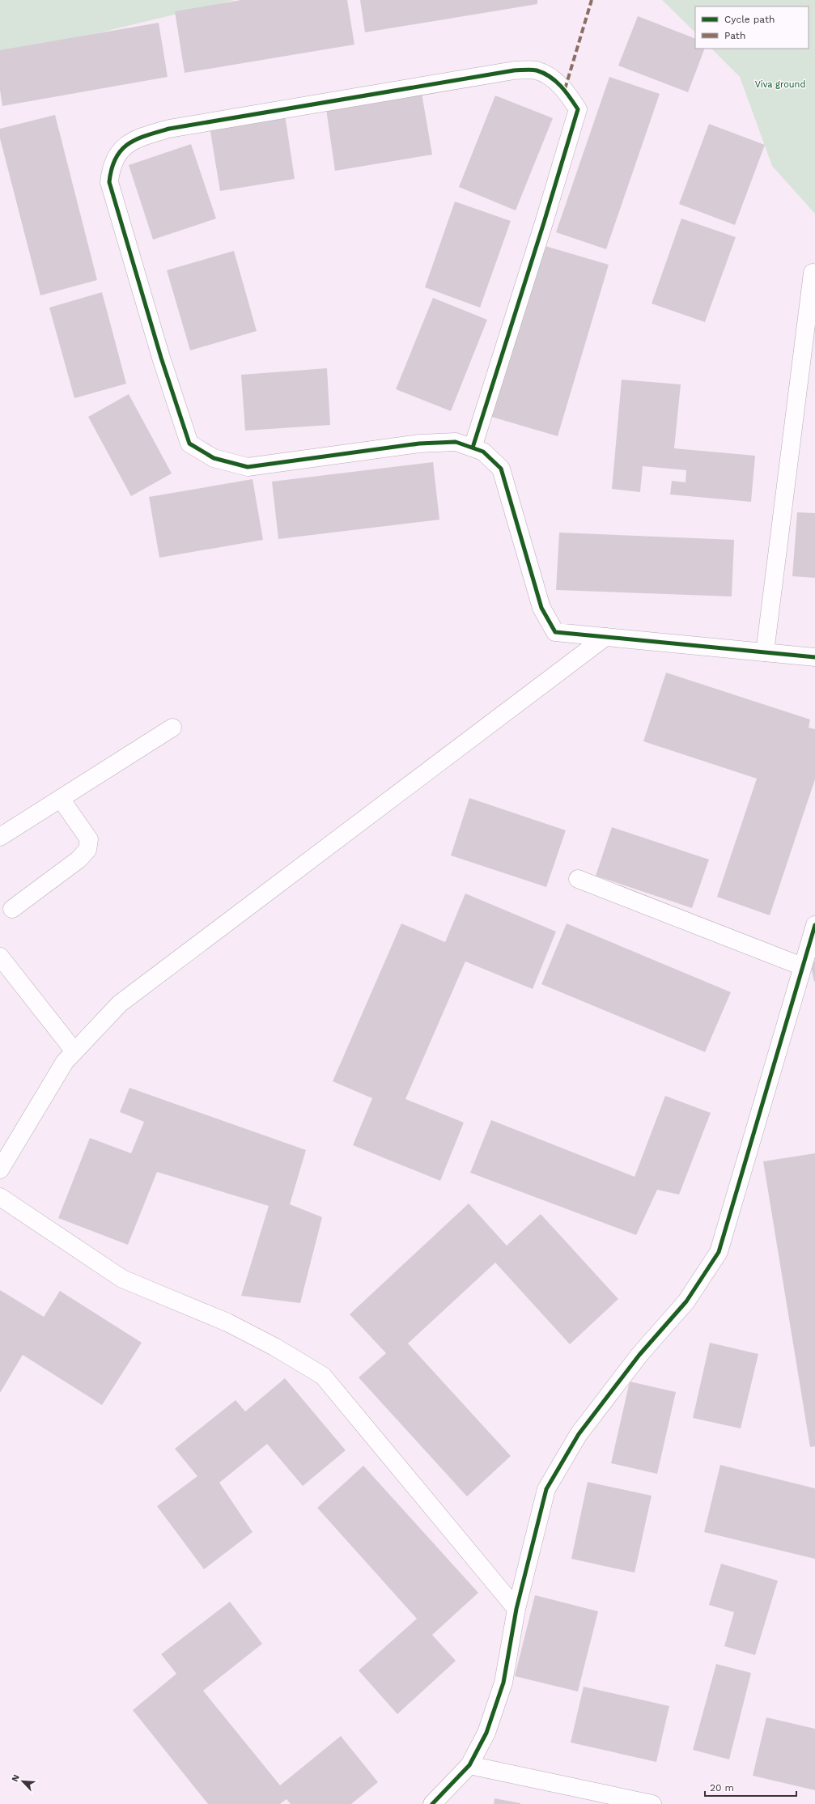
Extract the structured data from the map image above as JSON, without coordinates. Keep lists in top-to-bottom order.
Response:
{
  "parks": ["Viva ground"],
  "legend": ["Cycle path", "Path"],
  "scale_bar": "20 m",
  "north": "top left"
}
